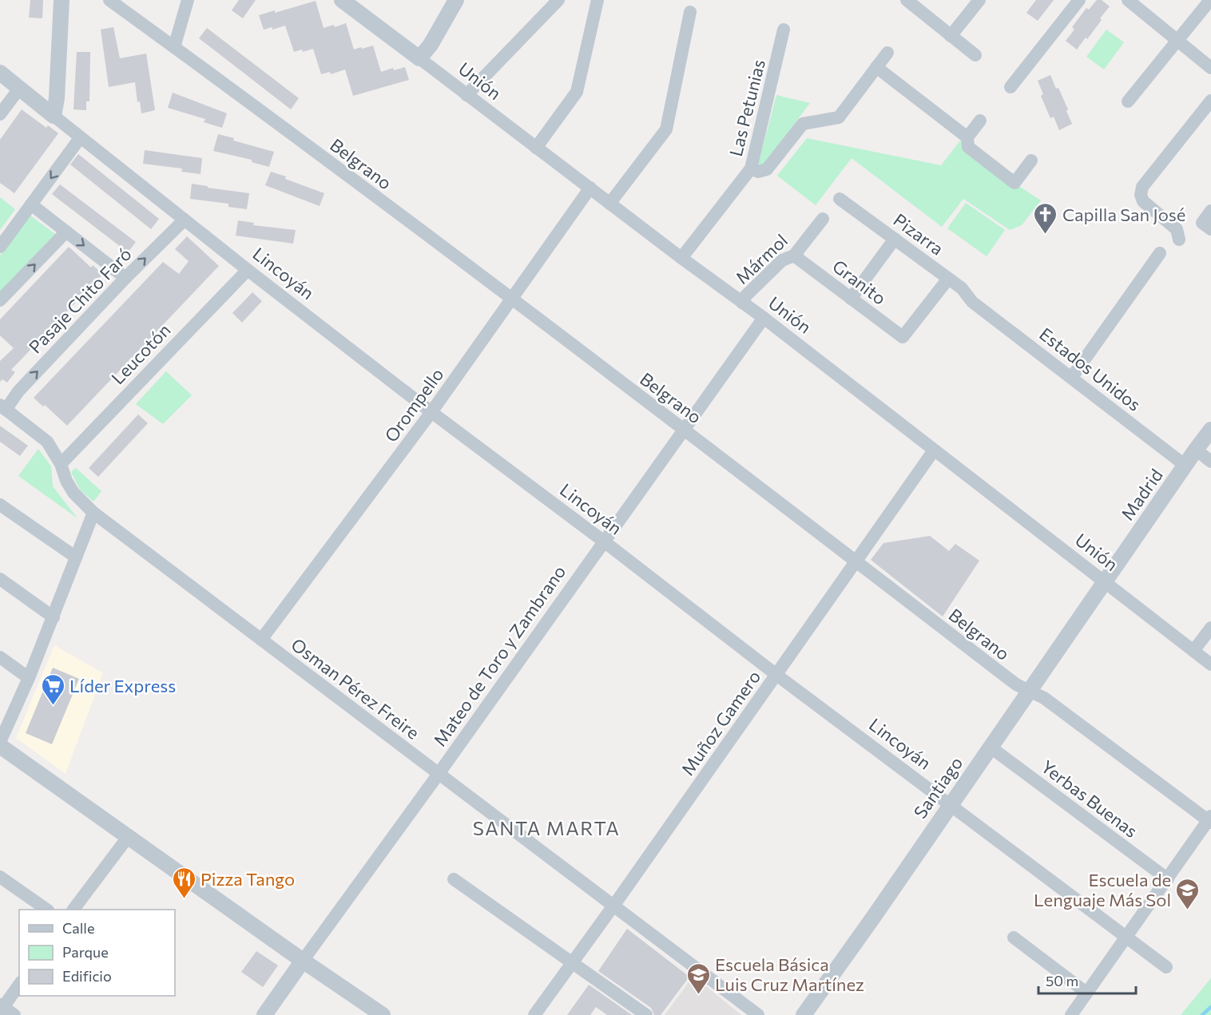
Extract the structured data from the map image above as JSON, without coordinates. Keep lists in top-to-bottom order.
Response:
{
  "streets": {
    "street": [
      "Unión",
      "Las Petunias",
      "Belgrano",
      "Pizarra",
      "Mármol",
      "Lincoyán",
      "Granito",
      "Pasaje Chito Faró",
      "Leucotón",
      "Estados Unidos",
      "Orompello",
      "Madrid",
      "Mateo de Toro y Zambrano",
      "Osman Pérez Freire",
      "Muñoz Gamero",
      "Santiago",
      "Yerbas Buenas"
    ]
  },
  "crossings": [
    ["Unión", "Las Petunias"],
    ["Unión", "Mármol"],
    ["Unión", "Orompello"],
    ["Unión", "Madrid"],
    ["Unión", "Mateo de Toro y Zambrano"],
    ["Unión", "Muñoz Gamero"],
    ["Unión", "Santiago"],
    ["Belgrano", "Orompello"],
    ["Belgrano", "Mateo de Toro y Zambrano"],
    ["Belgrano", "Muñoz Gamero"],
    ["Belgrano", "Santiago"],
    ["Pizarra", "Granito"],
    ["Pizarra", "Estados Unidos"],
    ["Mármol", "Granito"],
    ["Lincoyán", "Pasaje Chito Faró"],
    ["Lincoyán", "Leucotón"],
    ["Lincoyán", "Orompello"],
    ["Lincoyán", "Mateo de Toro y Zambrano"],
    ["Lincoyán", "Muñoz Gamero"],
    ["Lincoyán", "Santiago"],
    ["Pasaje Chito Faró", "Osman Pérez Freire"],
    ["Leucotón", "Osman Pérez Freire"],
    ["Estados Unidos", "Madrid"],
    ["Orompello", "Osman Pérez Freire"],
    ["Madrid", "Santiago"],
    ["Mateo de Toro y Zambrano", "Osman Pérez Freire"],
    ["Osman Pérez Freire", "Muñoz Gamero"],
    ["Santiago", "Yerbas Buenas"]
  ],
  "districts": ["SANTA MARTA"],
  "places": {
    "church": ["Capilla San José"],
    "supermarket": ["Líder Express"],
    "restaurant": ["Pizza Tango"],
    "school or university": ["Escuela de Lenguaje Más Sol", "Escuela Básica Luis Cruz Martínez"]
  },
  "legend": ["Calle", "Parque", "Edificio"],
  "scale_bar": "50 m"
}
